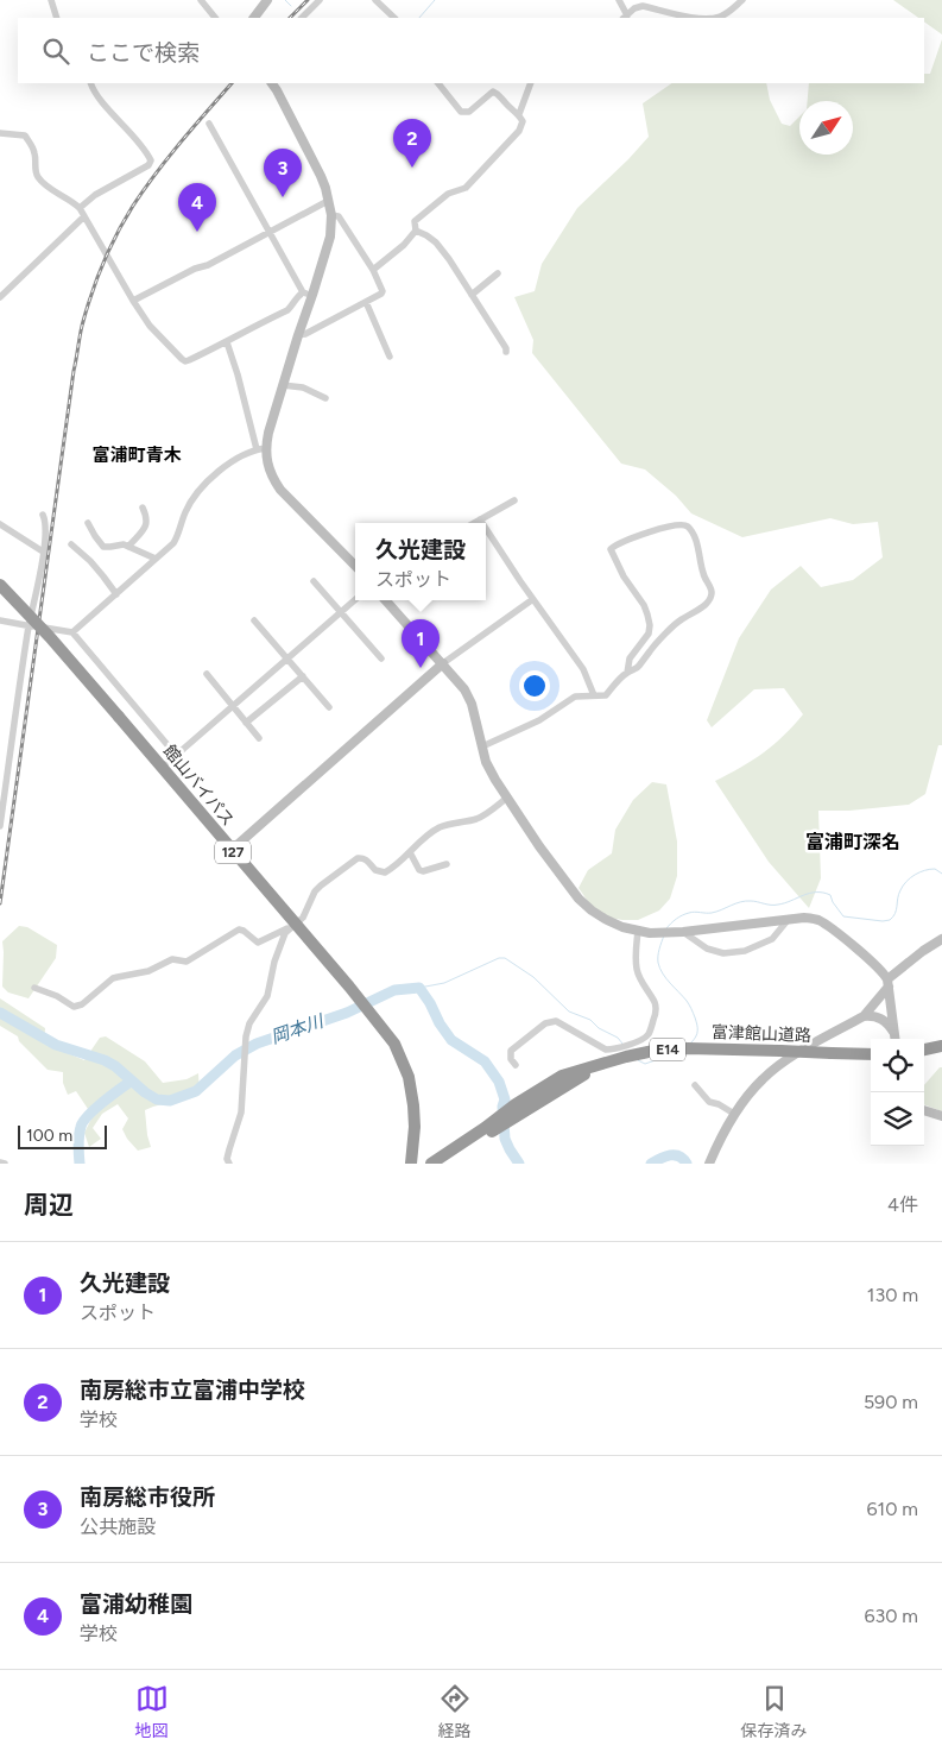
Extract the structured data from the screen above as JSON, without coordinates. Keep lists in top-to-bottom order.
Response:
{
  "streets": {
    "highway": [
      "館山バイパス",
      "127",
      "富津館山道路",
      "E14"
    ]
  },
  "districts": ["富浦町青木", "富浦町深名"],
  "water": ["岡本川"],
  "scale_bar": "100 m",
  "north": "top right",
  "page": {
    "search": "ここで検索",
    "pins": [
      "2",
      "3",
      "4",
      "1"
    ],
    "popup": ["久光建設", "スポット"],
    "scale": "100 m",
    "heading": ["周辺", "4件"],
    "list": [
      {
        "mark": "1",
        "name": "久光建設",
        "note": "スポット",
        "value": "130 m"
      },
      {
        "mark": "2",
        "name": "南房総市立富浦中学校",
        "note": "学校",
        "value": "590 m"
      },
      {
        "mark": "3",
        "name": "南房総市役所",
        "note": "公共施設",
        "value": "610 m"
      },
      {
        "mark": "4",
        "name": "富浦幼稚園",
        "note": "学校",
        "value": "630 m"
      }
    ],
    "nav": ["地図", "経路", "保存済み"]
  }
}
